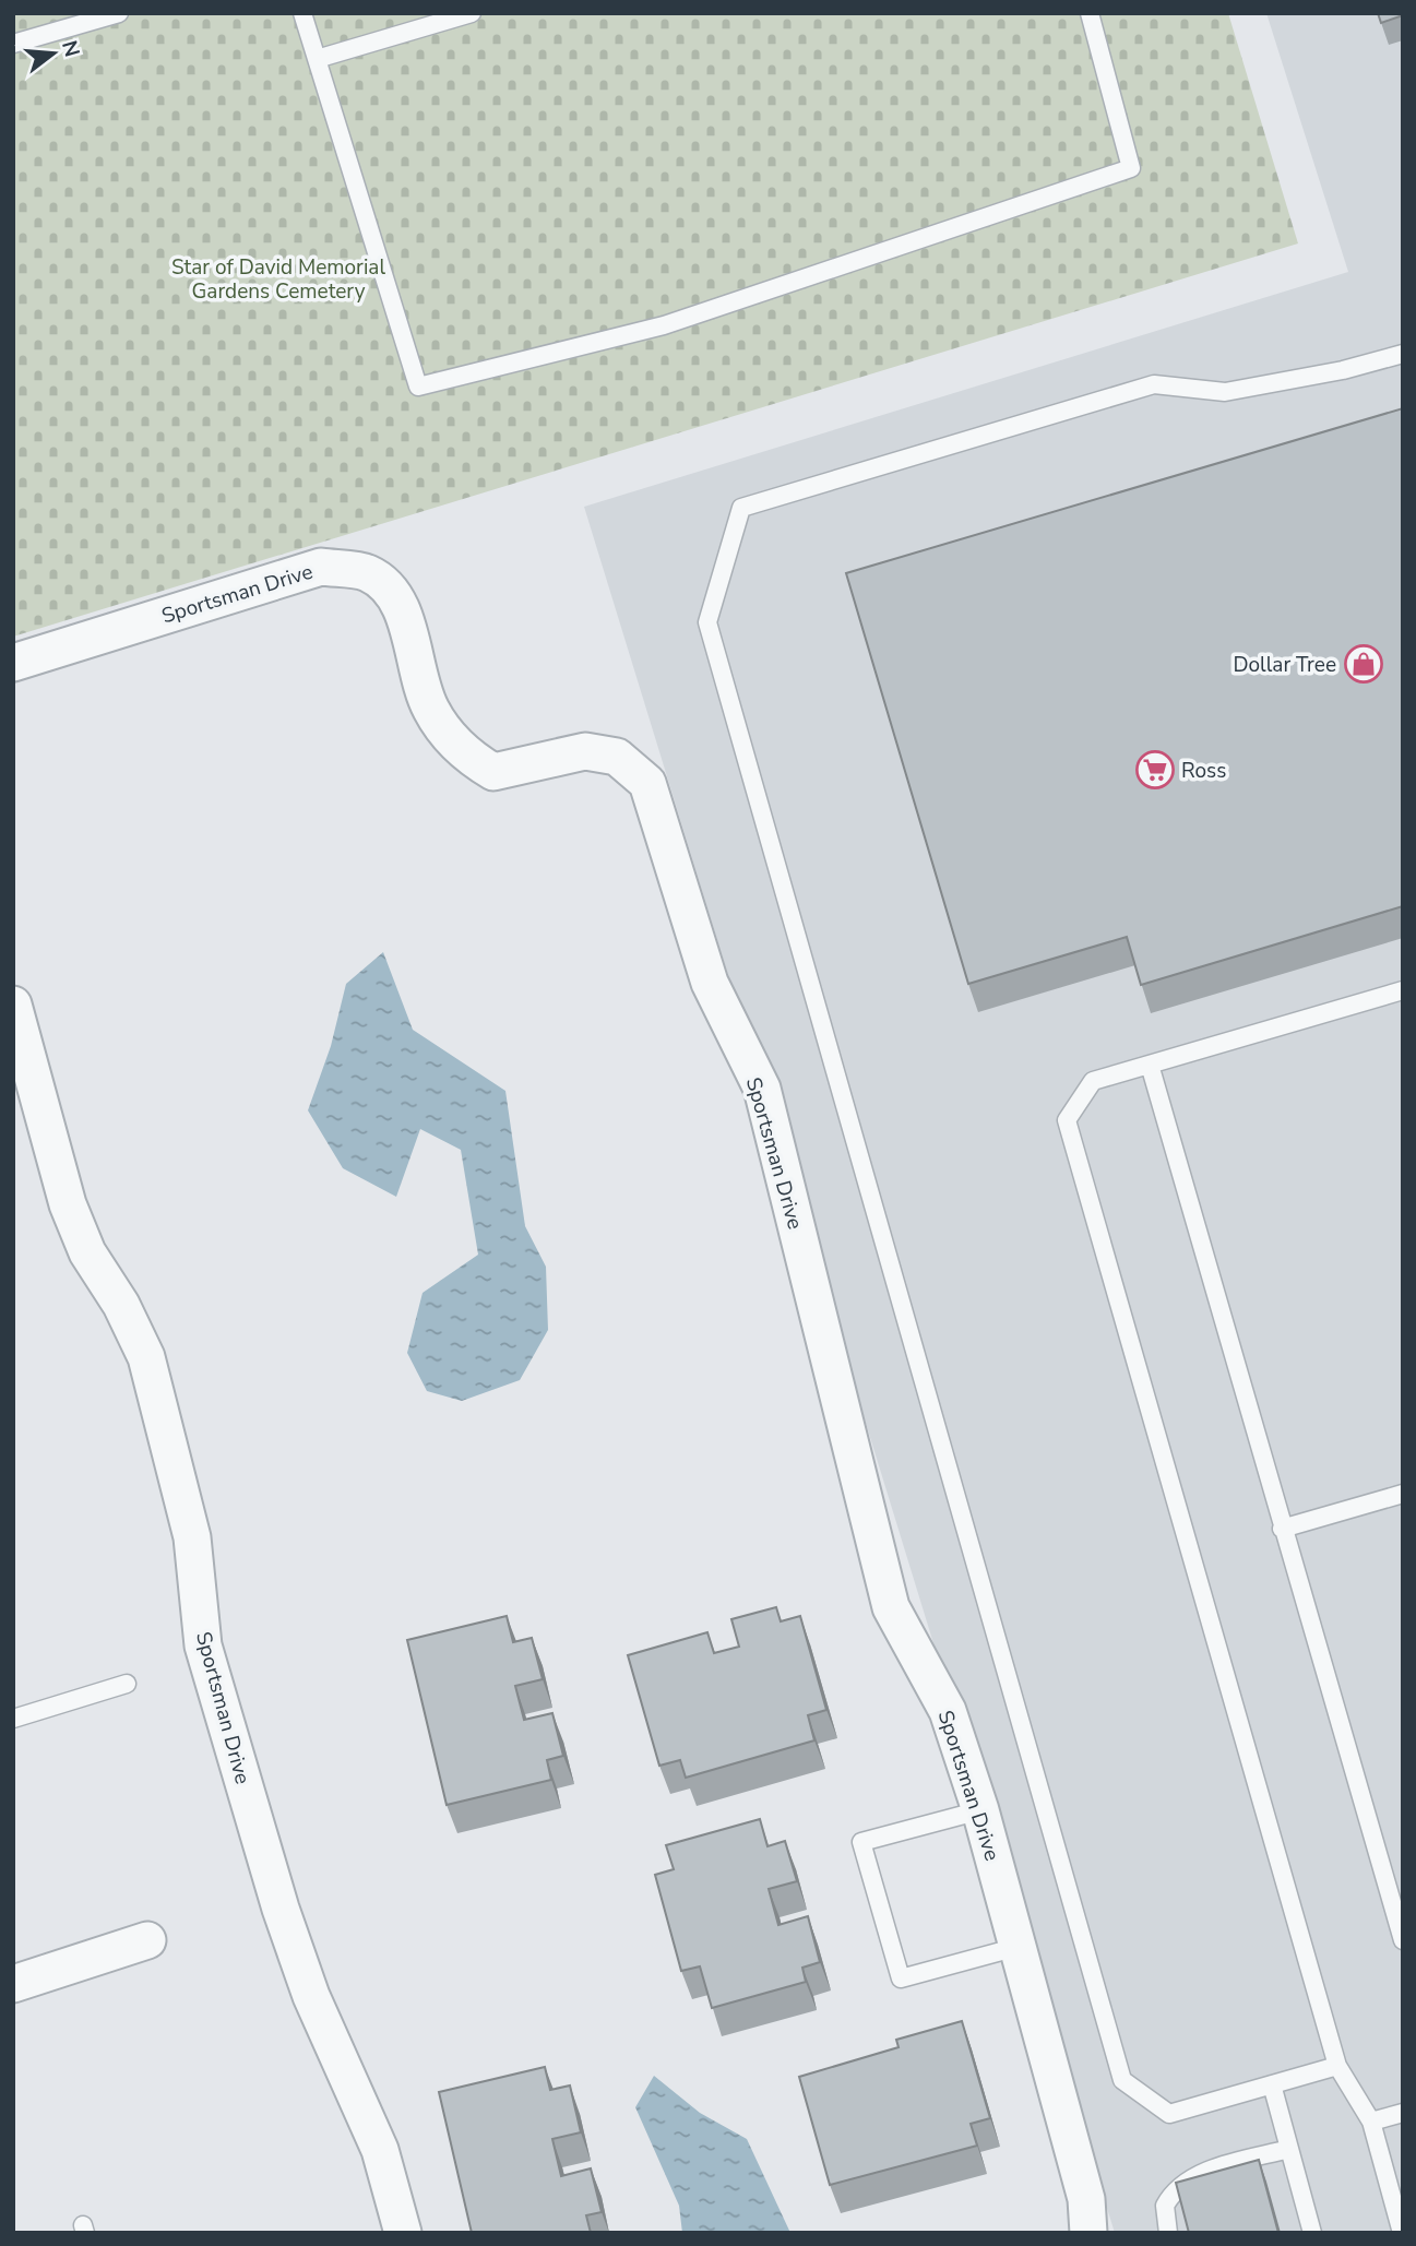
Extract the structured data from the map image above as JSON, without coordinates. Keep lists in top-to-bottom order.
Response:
{
  "streets": {
    "street": ["Sportsman Drive"]
  },
  "parks": ["Star of David Memorial Gardens Cemetery"],
  "places": {
    "shop": ["Dollar Tree"],
    "supermarket": ["Ross"]
  },
  "north": "right"
}
